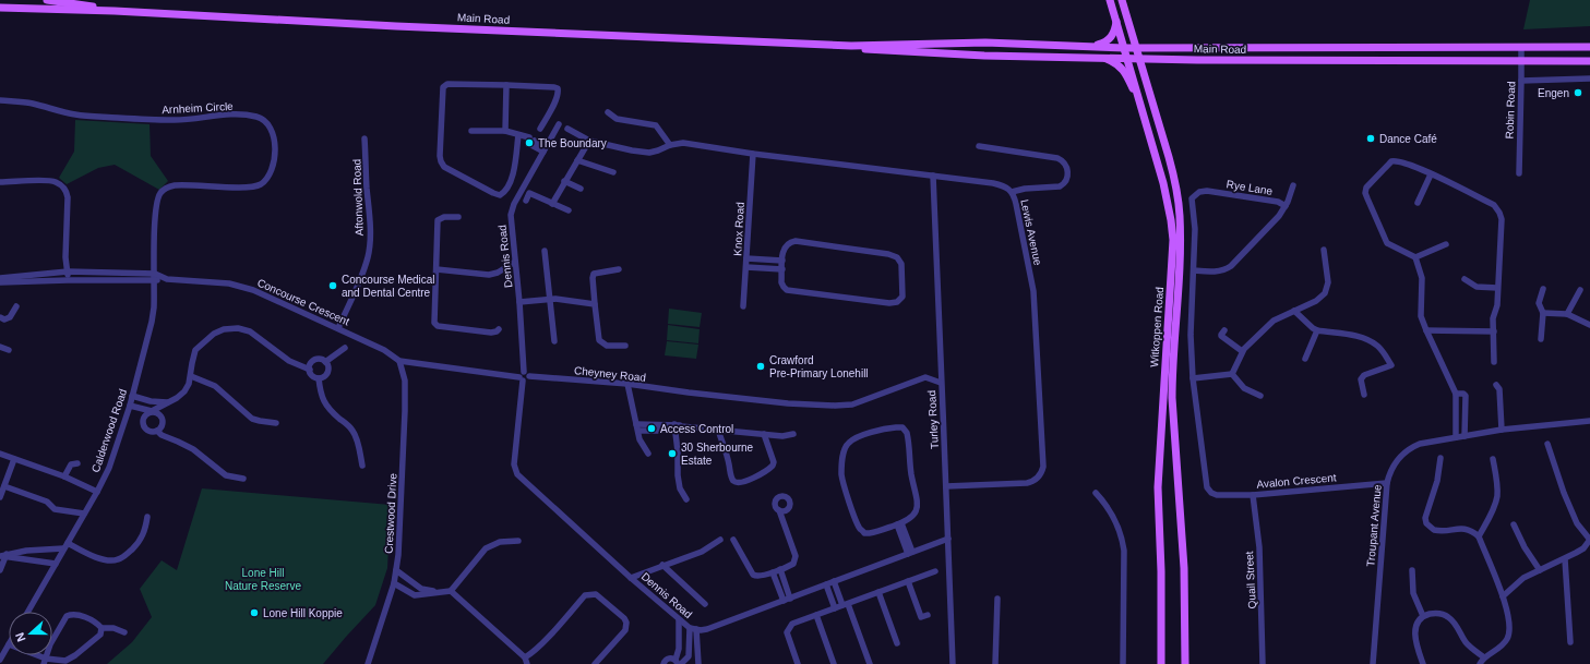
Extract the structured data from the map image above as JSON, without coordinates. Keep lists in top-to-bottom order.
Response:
{
  "streets": {
    "main road": ["Main Road", "Witkoppen Road"],
    "street": [
      "Arnheim Circle",
      "Robin Road",
      "Rye Lane",
      "Aftonwold Road",
      "Knox Road",
      "Lewis Avenue",
      "Dennis Road",
      "Concourse Crescent",
      "Cheyney Road",
      "Turley Road",
      "Calderwood Road",
      "Avalon Crescent",
      "Crestwood Drive",
      "Troupant Avenue",
      "Quail Street"
    ]
  },
  "crossings": [
    ["Main Road", "Robin Road"],
    ["Main Road", "Witkoppen Road"],
    ["Arnheim Circle", "Concourse Crescent"],
    ["Arnheim Circle", "Calderwood Road"],
    ["Rye Lane", "Avalon Crescent"],
    ["Aftonwold Road", "Concourse Crescent"],
    ["Knox Road", "Lewis Avenue"],
    ["Lewis Avenue", "Turley Road"],
    ["Dennis Road", "Cheyney Road"],
    ["Dennis Road", "Turley Road"],
    ["Concourse Crescent", "Cheyney Road"],
    ["Concourse Crescent", "Calderwood Road"],
    ["Concourse Crescent", "Crestwood Drive"],
    ["Cheyney Road", "Turley Road"],
    ["Cheyney Road", "Crestwood Drive"],
    ["Avalon Crescent", "Troupant Avenue"],
    ["Avalon Crescent", "Quail Street"]
  ],
  "parks": ["Lone Hill Nature Reserve"],
  "places": [
    "Engen",
    "Dance Café",
    "The Boundary",
    "Concourse Medical and Dental Centre",
    "Crawford Pre-Primary Lonehill",
    "Access Control",
    "30 Sherbourne Estate",
    "Lone Hill Koppie"
  ],
  "north": "left"
}
